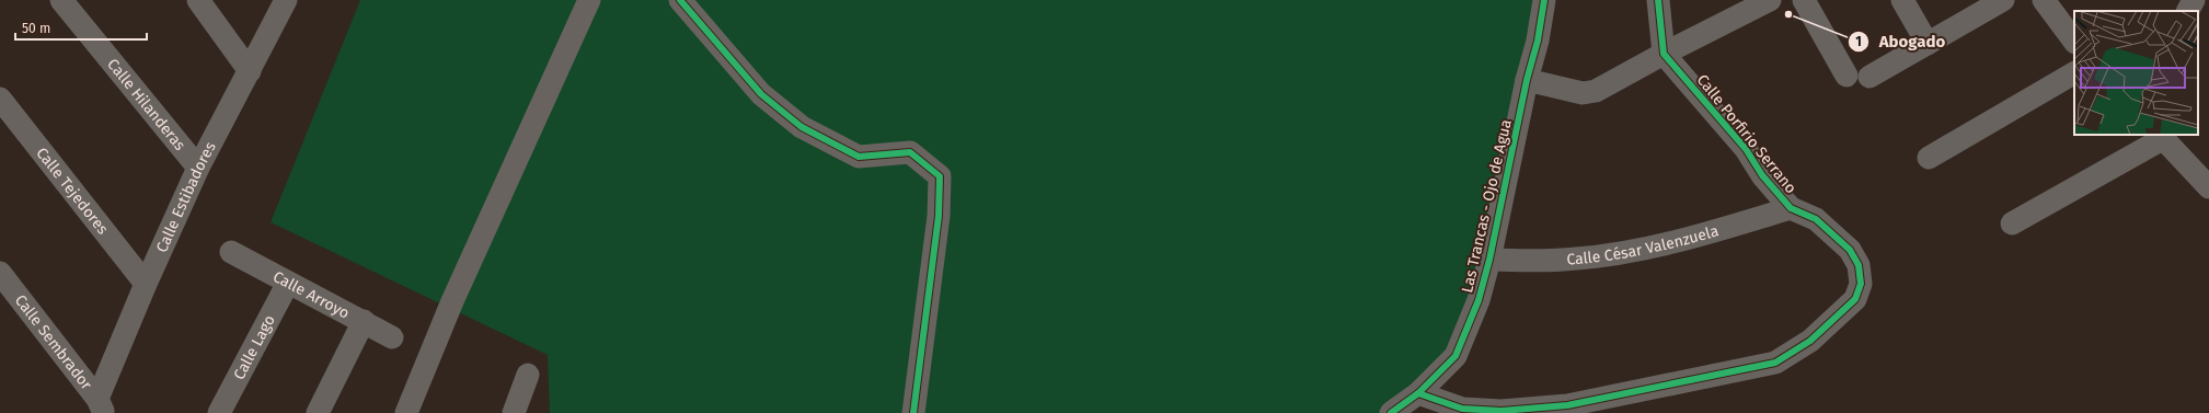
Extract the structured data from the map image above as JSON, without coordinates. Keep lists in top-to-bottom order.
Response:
{
  "streets": {
    "street": [
      "Calle Hilanderas",
      "Calle Porfirio Serrano",
      "Calle Tejedores",
      "Calle Estibadores",
      "Las Trancas - Ojo de Agua",
      "Calle César Valenzuela",
      "Calle Arroyo",
      "Calle Sembrador",
      "Calle Lago"
    ]
  },
  "crossings": [
    ["Calle Hilanderas", "Calle Estibadores"],
    ["Calle Porfirio Serrano", "Las Trancas - Ojo de Agua"],
    ["Calle Porfirio Serrano", "Calle César Valenzuela"],
    ["Calle Tejedores", "Calle Estibadores"],
    ["Calle Estibadores", "Calle Sembrador"],
    ["Las Trancas - Ojo de Agua", "Calle César Valenzuela"],
    ["Calle Arroyo", "Calle Lago"]
  ],
  "places": ["Abogado"],
  "scale_bar": "50 m"
}
